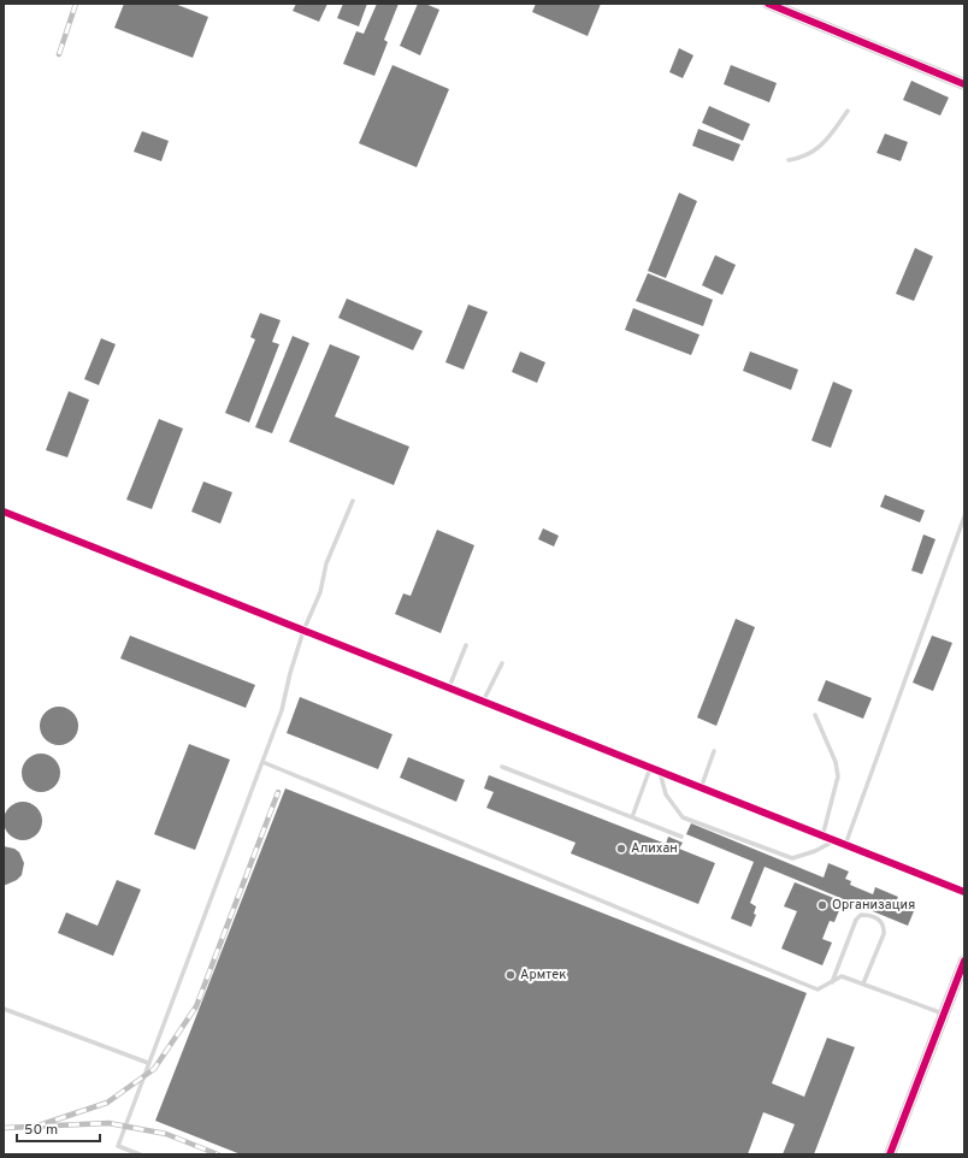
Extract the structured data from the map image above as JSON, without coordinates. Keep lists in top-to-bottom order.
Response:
{
  "places": ["Алихан", "Организация", "Армтек"],
  "scale_bar": "50 m"
}
